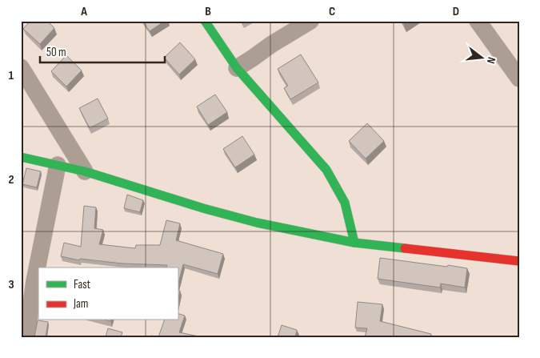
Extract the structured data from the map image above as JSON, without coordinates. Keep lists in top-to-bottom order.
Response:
{
  "legend": ["Fast", "Jam"],
  "scale_bar": "50 m",
  "north": "right",
  "grid": {
    "columns": [
      "A",
      "B",
      "C",
      "D"
    ],
    "rows": ["1", "2", "3"]
  }
}
